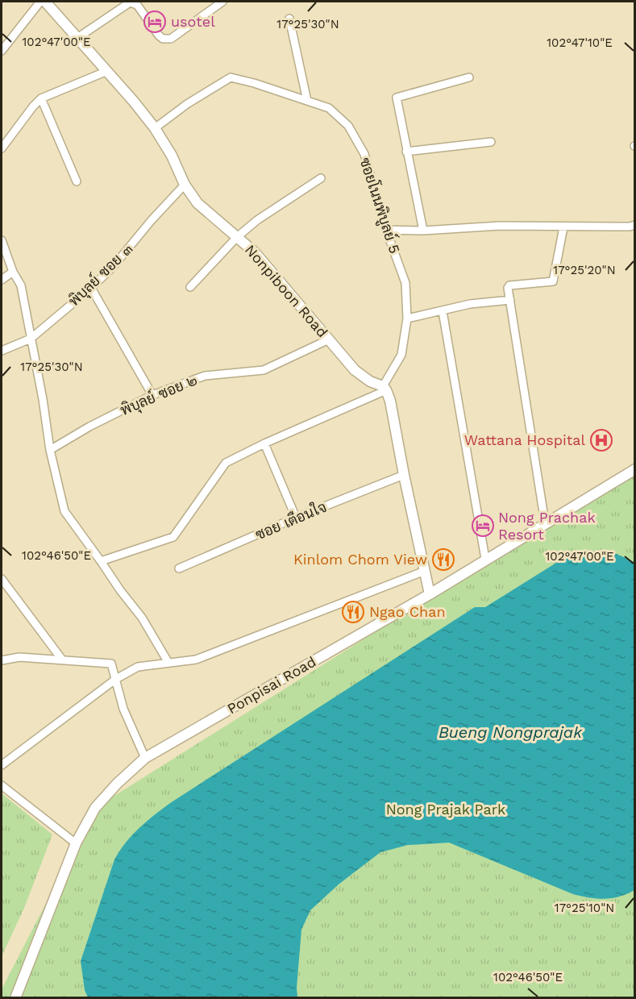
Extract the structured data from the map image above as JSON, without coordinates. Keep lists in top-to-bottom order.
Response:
{
  "streets": {
    "street": [
      "ซอยโนนพิบูลย์ 5",
      "พิบุลย์ ซอย ๓",
      "Nonpiboon Road",
      "พิบุลย์ ซอย ๒",
      "ซอย เตือนใจ",
      "Ponpisai Road"
    ]
  },
  "crossings": [
    ["ซอยโนนพิบูลย์ 5", "Nonpiboon Road"],
    ["พิบุลย์ ซอย ๓", "Nonpiboon Road"],
    ["Nonpiboon Road", "พิบุลย์ ซอย ๒"]
  ],
  "water": ["Bueng Nongprajak"],
  "parks": ["Nong Prajak Park"],
  "places": {
    "hotel": ["usotel", "Nong Prachak Resort"],
    "hospital": ["Wattana Hospital"],
    "restaurant": ["Kinlom Chom View", "Ngao Chan"]
  },
  "coordinates": [
    "17°25'30\"N",
    "102°47'00\"E",
    "102°47'10\"E",
    "17°25'20\"N",
    "102°46'50\"E",
    "17°25'10\"N"
  ]
}
